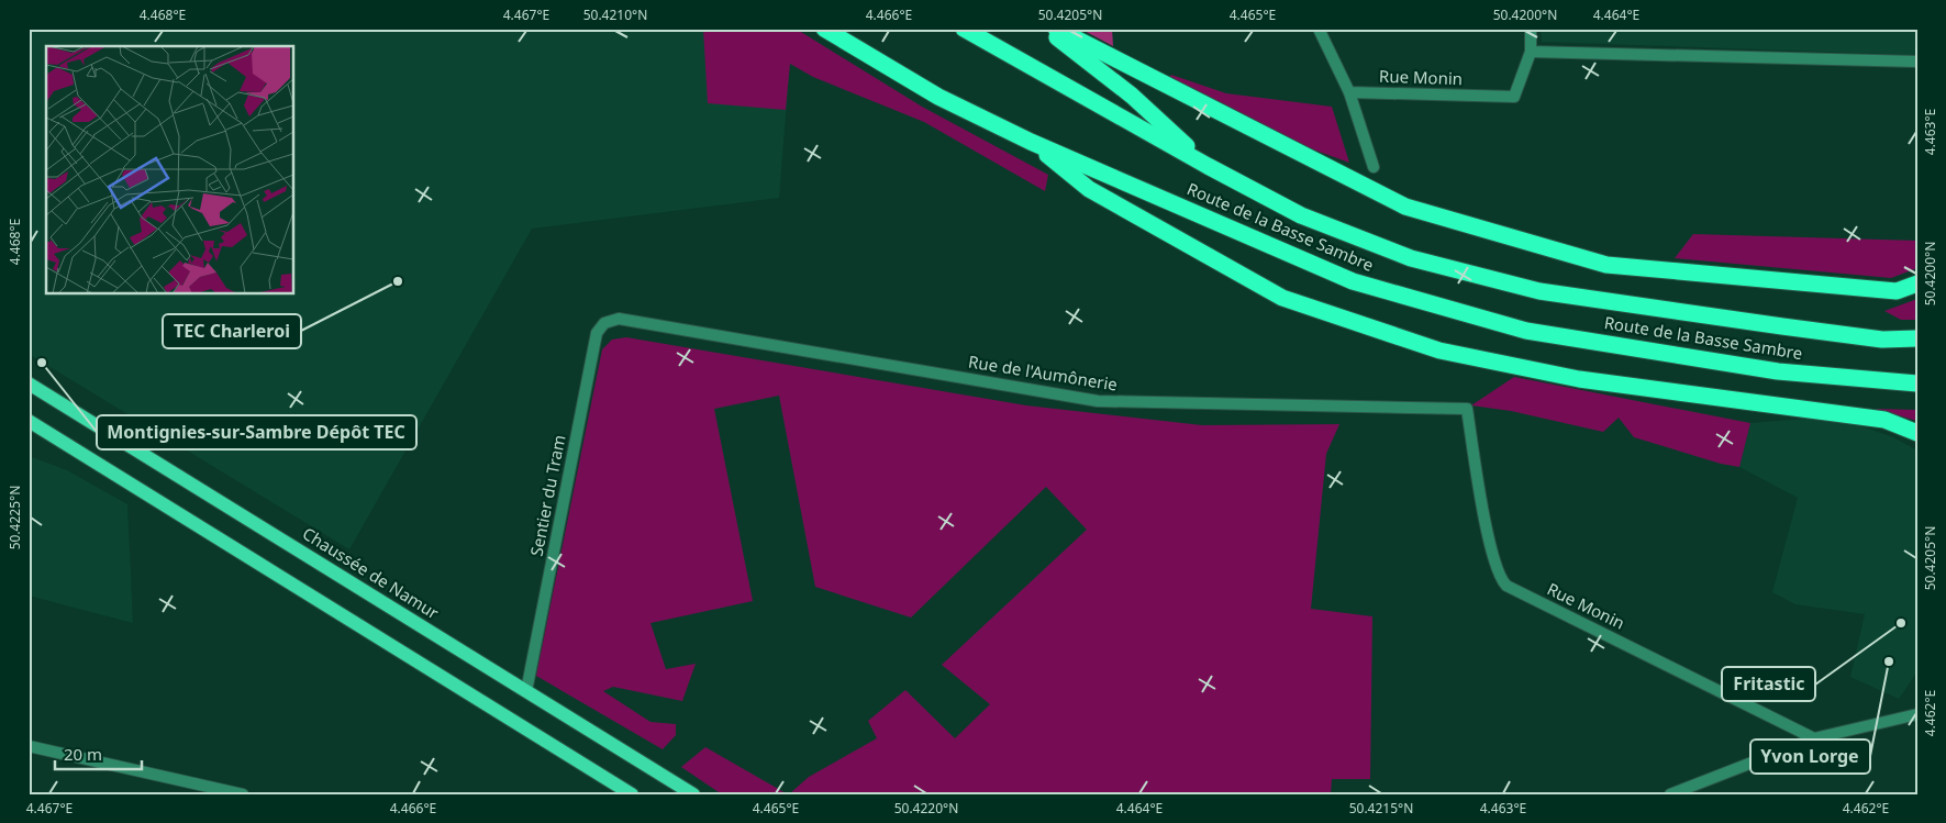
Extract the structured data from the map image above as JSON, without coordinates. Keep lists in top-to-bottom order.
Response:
{
  "streets": {
    "highway": ["Route de la Basse Sambre"],
    "main road": ["Chaussée de Namur"],
    "street": ["Rue Monin", "Rue de l'Aumônerie", "Sentier du Tram"]
  },
  "crossings": [
    ["Rue Monin", "Rue de l'Aumônerie"],
    ["Rue de l'Aumônerie", "Sentier du Tram"],
    ["Sentier du Tram", "Chaussée de Namur"]
  ],
  "places": [
    "TEC Charleroi",
    "Montignies-sur-Sambre Dépôt TEC",
    "Fritastic",
    "Yvon Lorge"
  ],
  "scale_bar": "20 m",
  "coordinates": [
    "4.468°E",
    "4.467°E",
    "50.4210°N",
    "4.466°E",
    "50.4205°N",
    "4.465°E",
    "50.4200°N",
    "4.464°E",
    "4.463°E",
    "50.4225°N",
    "4.462°E",
    "50.4220°N",
    "50.4215°N"
  ]
}
